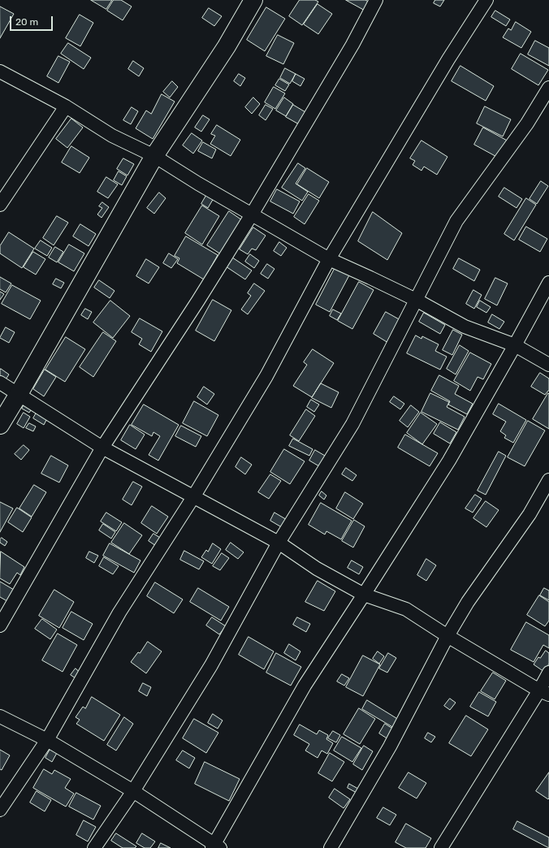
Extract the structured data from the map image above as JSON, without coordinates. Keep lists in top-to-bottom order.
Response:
{
  "scale_bar": "20 m"
}
